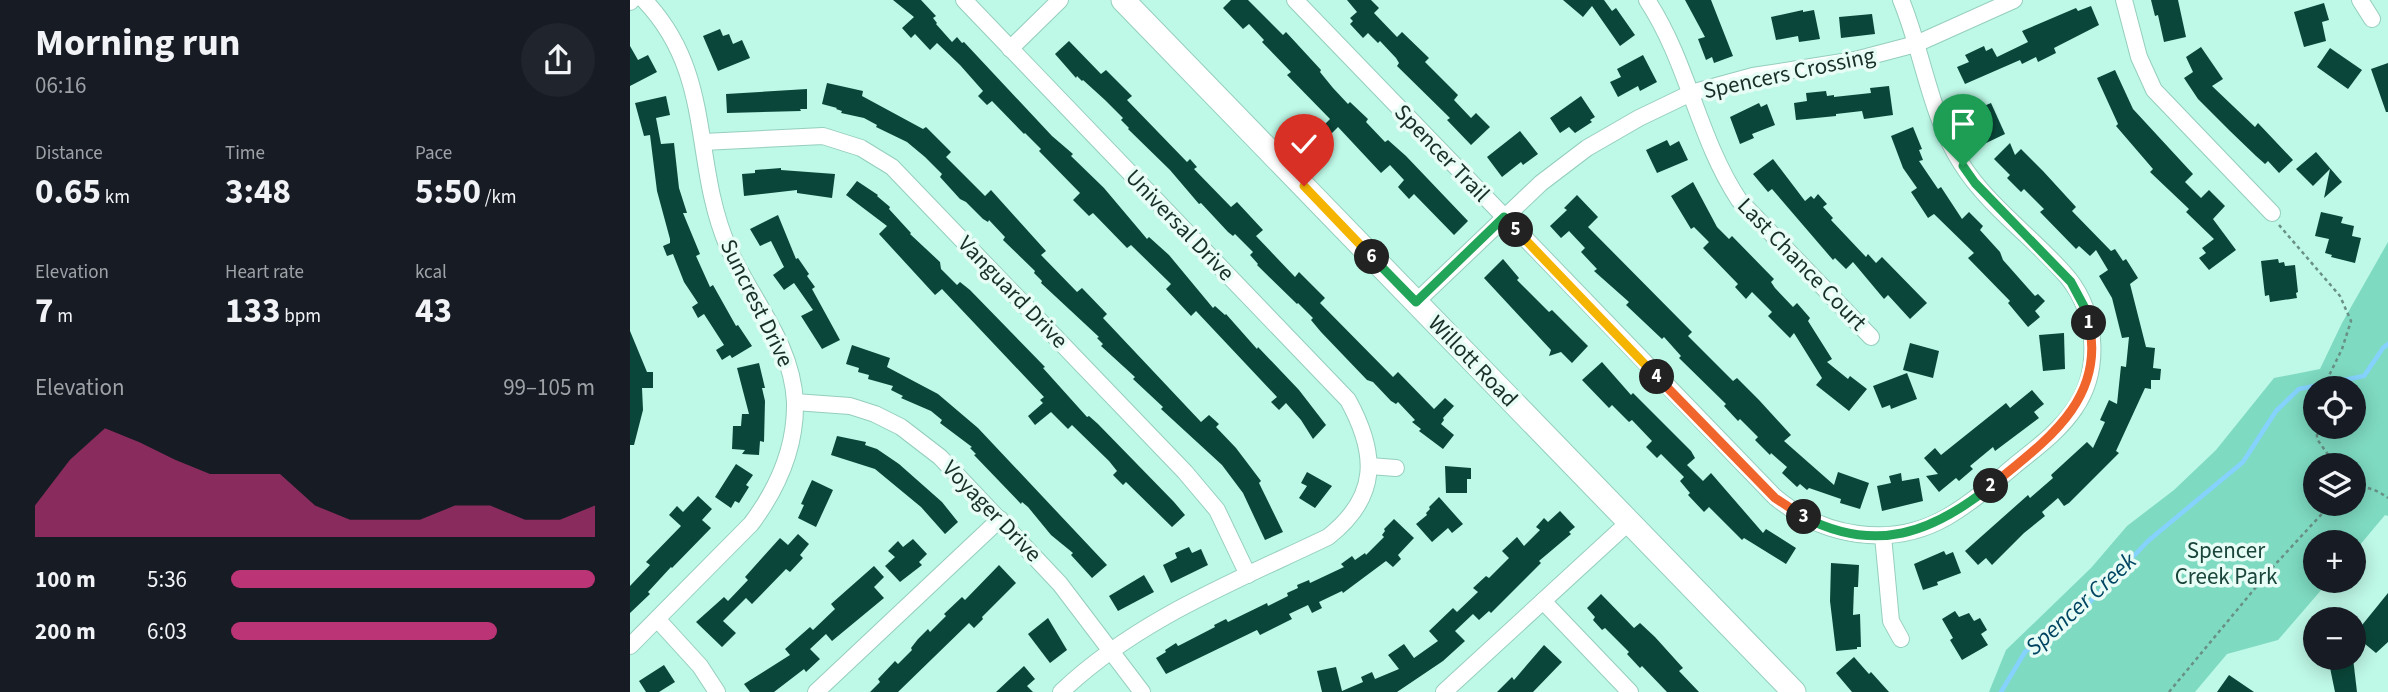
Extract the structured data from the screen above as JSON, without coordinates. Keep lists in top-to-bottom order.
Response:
{
  "streets": {
    "main road": ["Willott Road"],
    "street": [
      "Spencers Crossing",
      "Spencer Trail",
      "Universal Drive",
      "Last Chance Court",
      "Vanguard Drive",
      "Suncrest Drive",
      "Voyager Drive"
    ]
  },
  "crossings": [
    ["Spencers Crossing", "Spencer Trail"],
    ["Spencers Crossing", "Last Chance Court"],
    ["Spencers Crossing", "Willott Road"],
    ["Universal Drive", "Vanguard Drive"],
    ["Universal Drive", "Voyager Drive"],
    ["Vanguard Drive", "Suncrest Drive"],
    ["Suncrest Drive", "Voyager Drive"]
  ],
  "water": ["Spencer Creek"],
  "parks": ["Spencer Creek Park"],
  "page": {
    "heading": ["Morning run", "06:16"],
    "stats": [
      ["Distance", "0.65 km"],
      ["Time", "3:48"],
      ["Pace", "5:50 /km"],
      ["Elevation", "7 m"],
      ["Heart rate", "133 bpm"],
      ["kcal", "43"]
    ],
    "pins": [
      "5",
      "6",
      "1",
      "4",
      "2",
      "3"
    ],
    "chart": ["Elevation", "99–105 m"],
    "map_buttons": ["+", "−"],
    "list": [
      {
        "name": "100 m",
        "note": "5:36"
      },
      {
        "name": "200 m",
        "note": "6:03"
      }
    ]
  }
}
